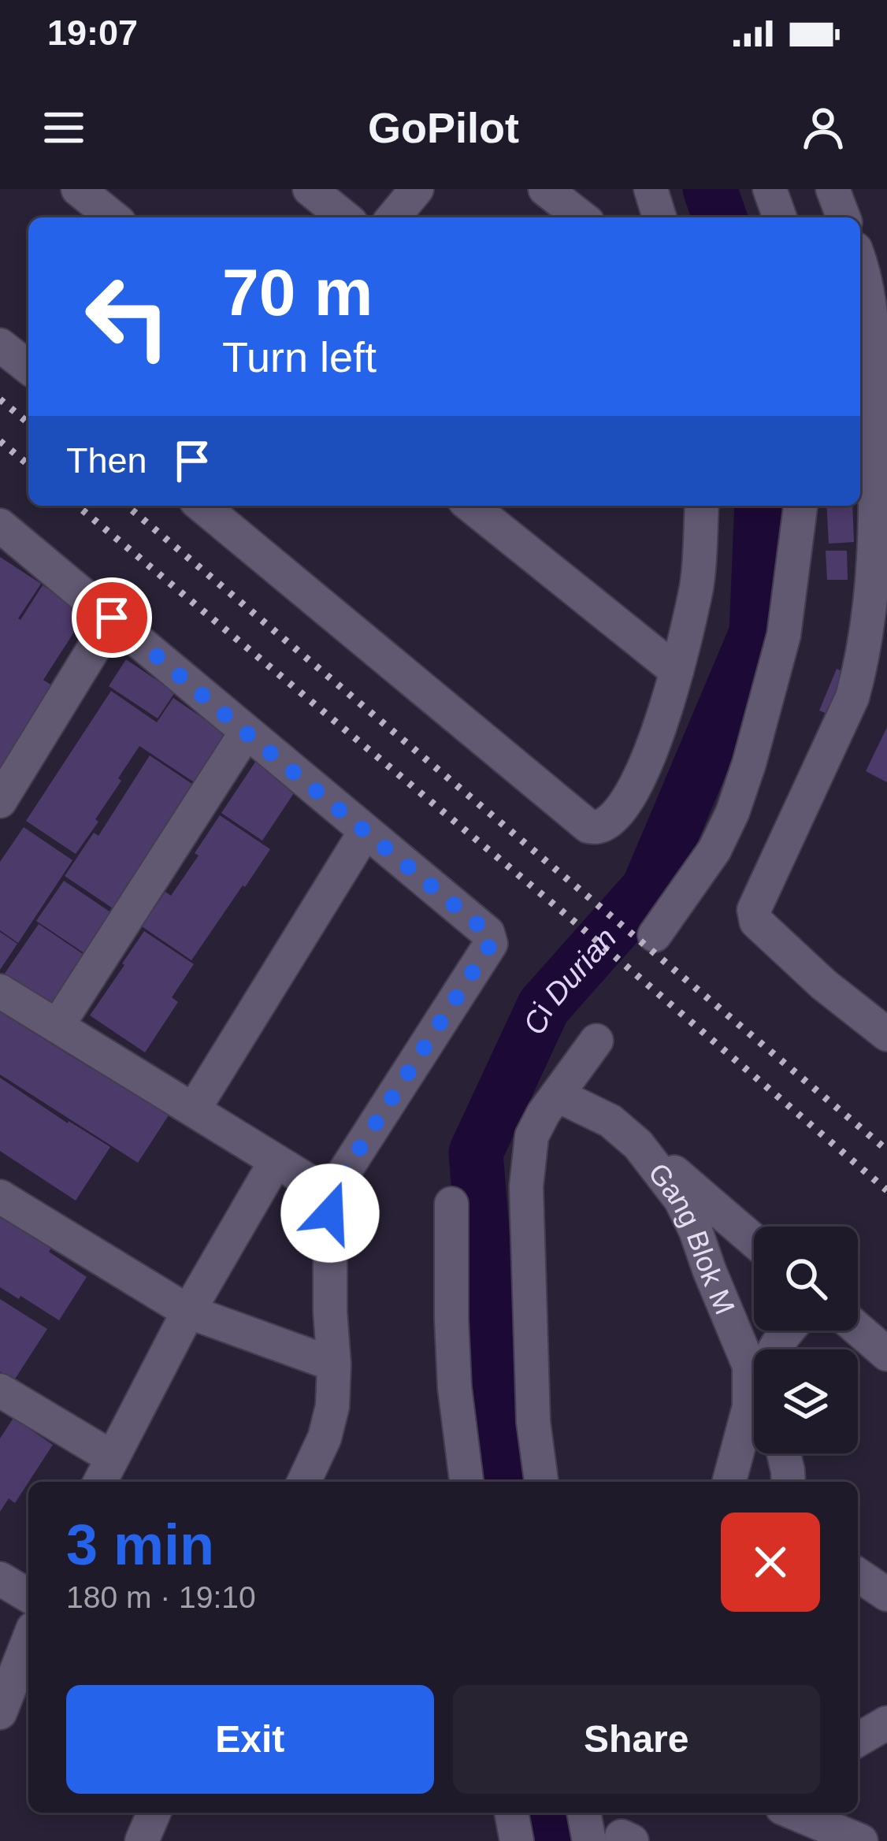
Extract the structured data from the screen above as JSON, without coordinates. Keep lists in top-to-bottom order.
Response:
{
  "streets": {
    "street": ["Gang Blok M"]
  },
  "water": ["Ci Durian"],
  "page": {
    "status": "19:07",
    "header": "GoPilot",
    "turn": ["70 m", "Turn left"],
    "then": "Then",
    "heading": ["3 min", "180 m · 19:10"],
    "buttons": ["Exit", "Share"]
  }
}
